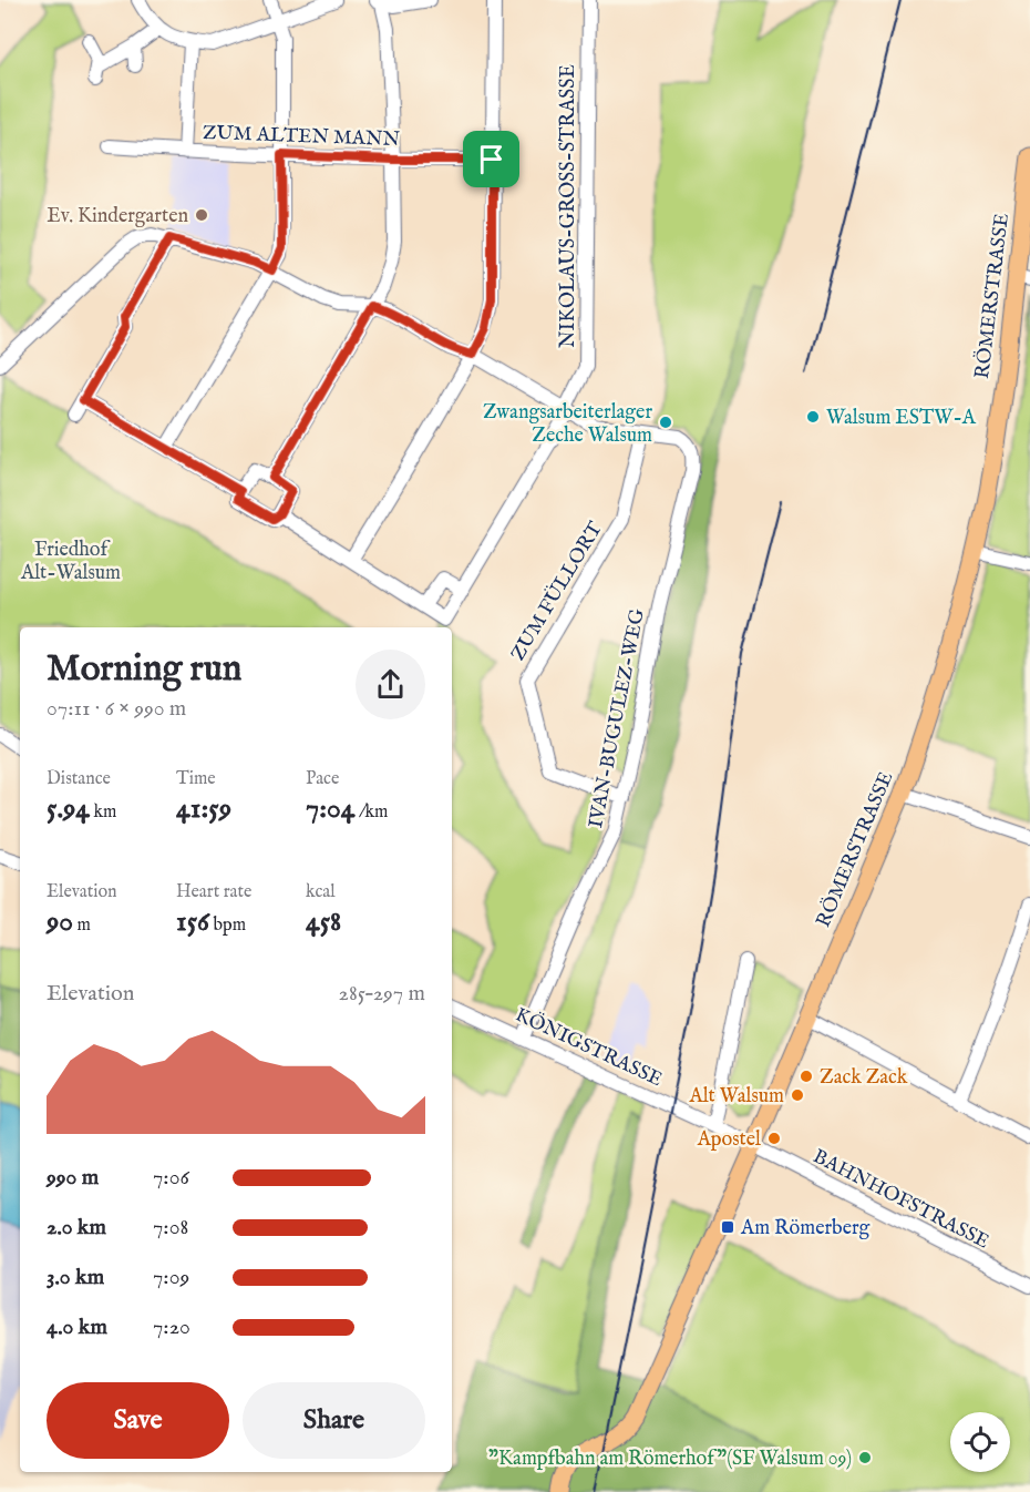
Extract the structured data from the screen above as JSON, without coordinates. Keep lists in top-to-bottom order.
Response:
{
  "streets": {
    "main road": ["RÖMERSTRASSE"],
    "street": [
      "ZUM ALTEN MANN",
      "NIKOLAUS-GROSS-STRASSE",
      "ZUM FÜLLORT",
      "IVAN-BUGULEZ-WEG",
      "KÖNIGSTRASSE",
      "BAHNHOFSTRASSE"
    ]
  },
  "crossings": [
    ["RÖMERSTRASSE", "KÖNIGSTRASSE"],
    ["RÖMERSTRASSE", "BAHNHOFSTRASSE"],
    ["ZUM FÜLLORT", "IVAN-BUGULEZ-WEG"],
    ["IVAN-BUGULEZ-WEG", "KÖNIGSTRASSE"],
    ["KÖNIGSTRASSE", "BAHNHOFSTRASSE"]
  ],
  "parks": ["Friedhof Alt-Walsum"],
  "places": {
    "other": [
      "Ev. Kindergarten",
      "Walsum ESTW-A",
      "Zwangsarbeiterlager Zeche Walsum",
      "Zack Zack",
      "Alt Walsum",
      "Apostel",
      "\"Kampfbahn am Römerhof\"(SF Walsum 09)"
    ],
    "transit": ["Am Römerberg"]
  },
  "page": {
    "heading": ["Morning run", "07:11 · 6 × 990 m"],
    "stats": [
      ["Distance", "5.94 km"],
      ["Time", "41:59"],
      ["Pace", "7:04 /km"],
      ["Elevation", "90 m"],
      ["Heart rate", "156 bpm"],
      ["kcal", "458"]
    ],
    "chart": ["Elevation", "285–297 m"],
    "list": [
      {
        "name": "990 m",
        "note": "7:06"
      },
      {
        "name": "2.0 km",
        "note": "7:08"
      },
      {
        "name": "3.0 km",
        "note": "7:09"
      },
      {
        "name": "4.0 km",
        "note": "7:20"
      }
    ],
    "buttons": ["Save", "Share"]
  }
}
